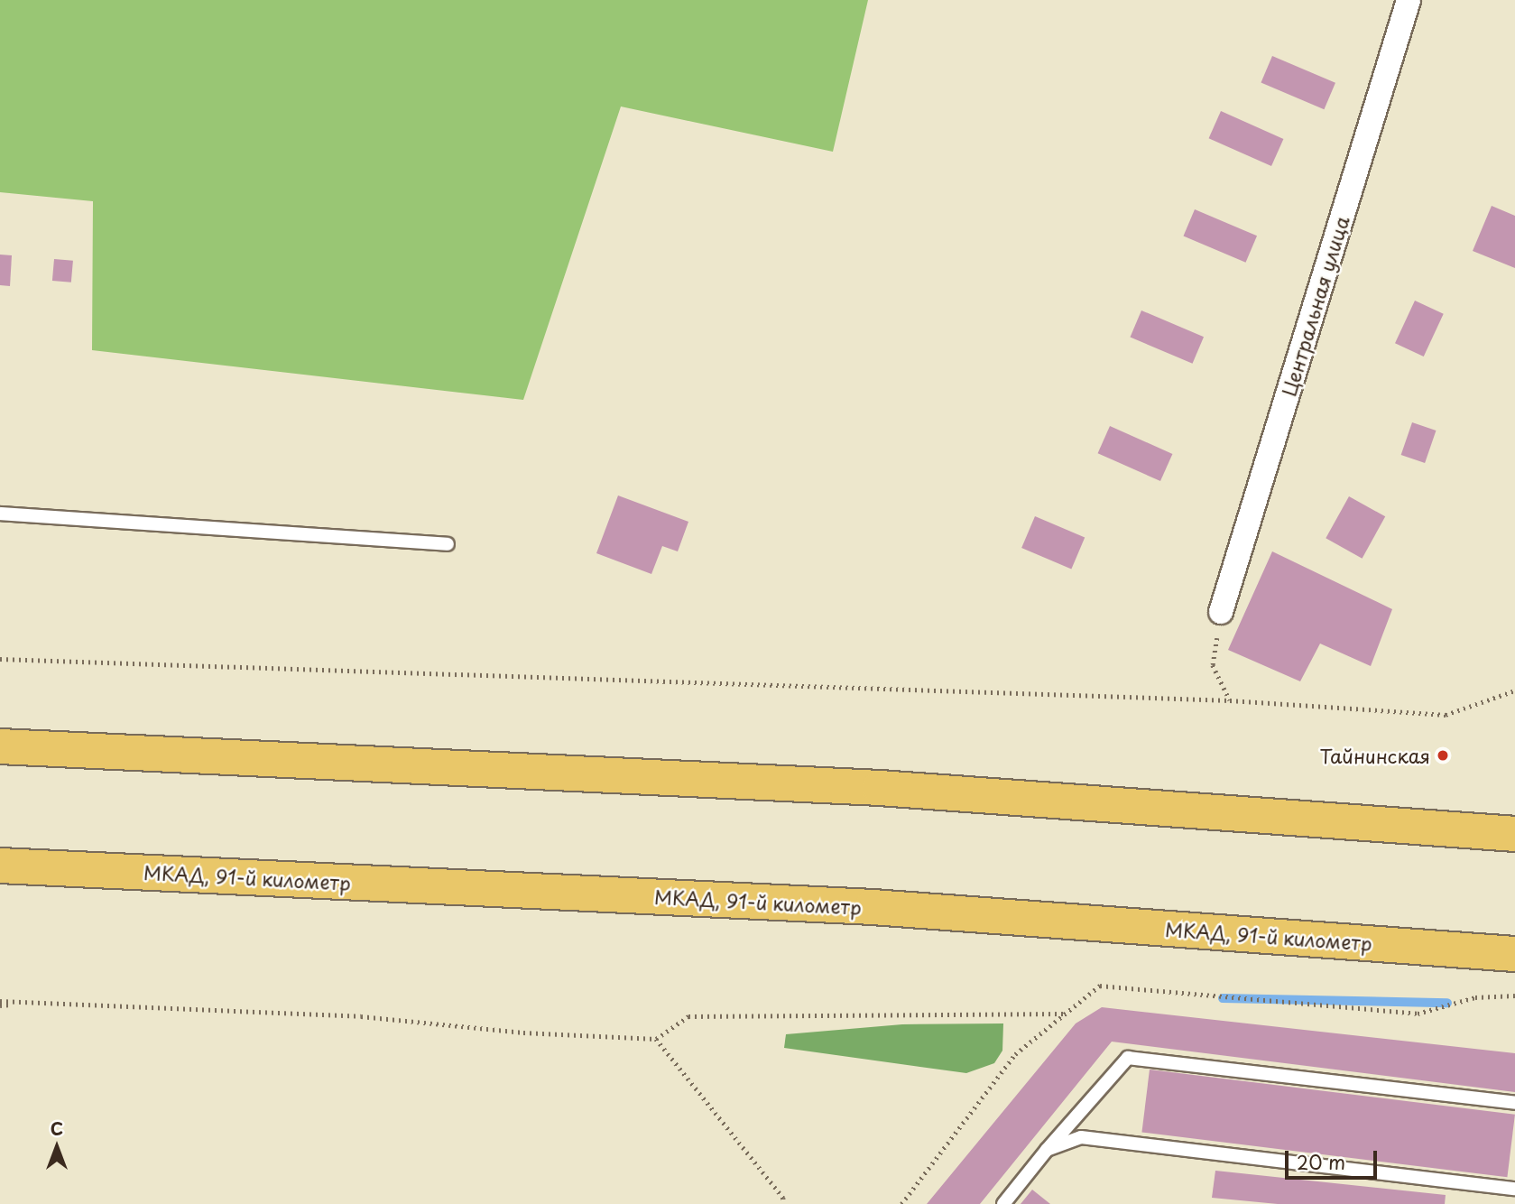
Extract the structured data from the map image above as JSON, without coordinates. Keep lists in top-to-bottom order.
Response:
{
  "streets": {
    "highway": ["МКАД, 91-й километр"],
    "street": ["Центральная улица"]
  },
  "places": ["Тайнинская"],
  "scale_bar": "20 m",
  "north": "top"
}
